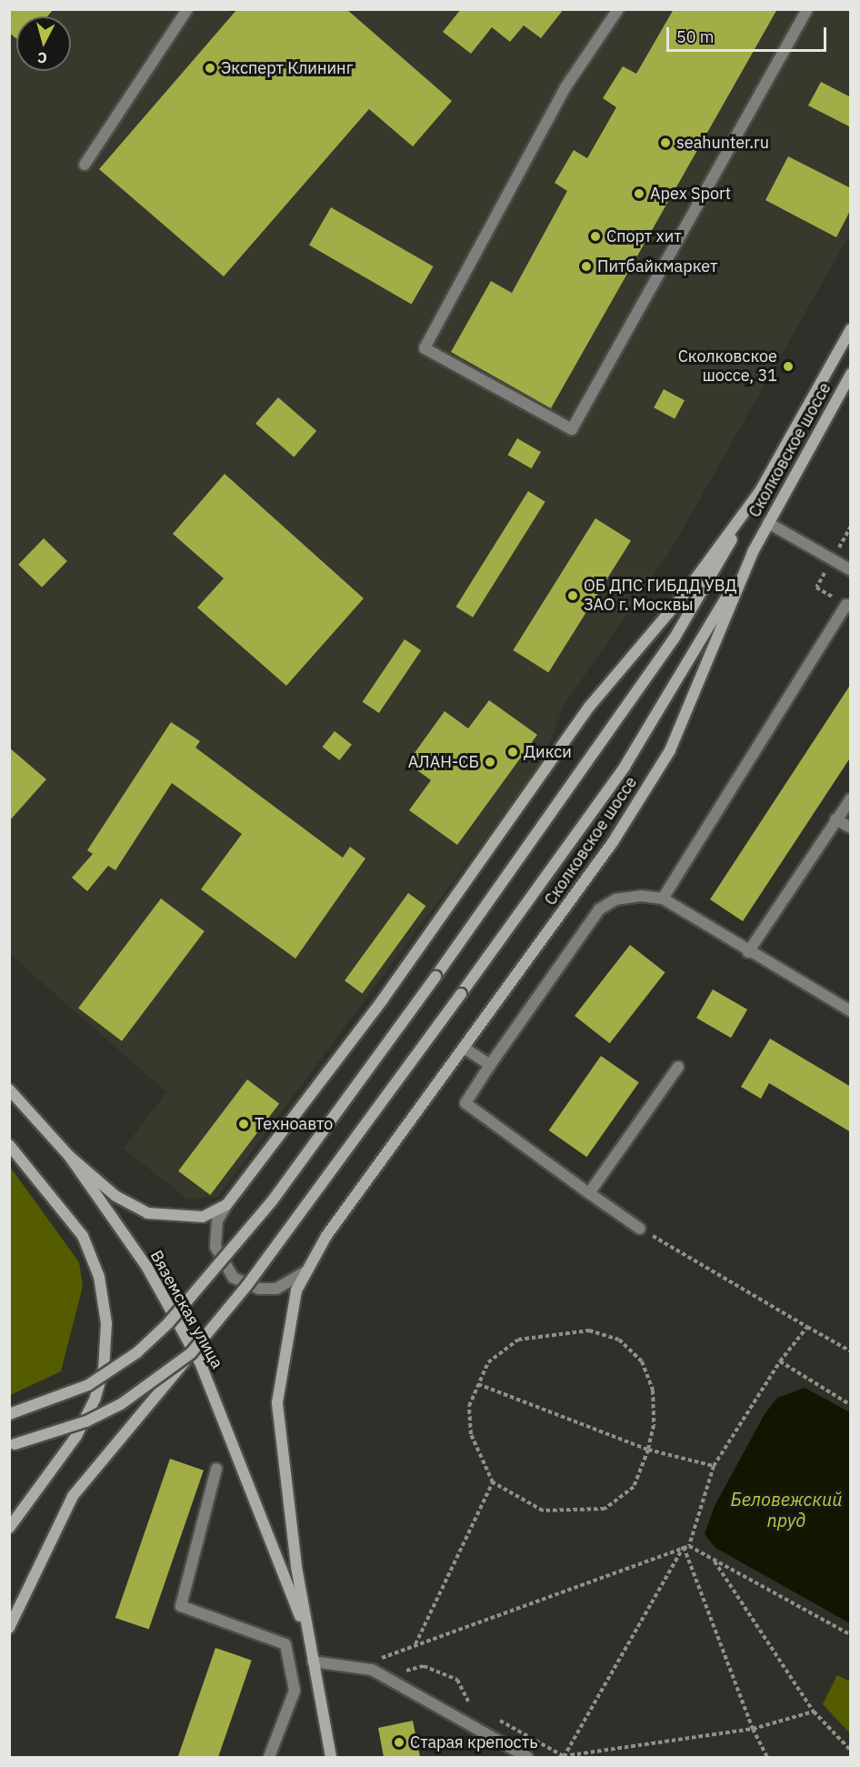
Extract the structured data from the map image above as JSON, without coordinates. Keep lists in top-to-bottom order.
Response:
{
  "streets": {
    "main road": ["Сколковское шоссе", "Вяземская улица"]
  },
  "crossings": [
    ["Сколковское шоссе", "Вяземская улица"]
  ],
  "water": ["Беловежский пруд"],
  "places": [
    "Эксперт Клининг",
    "seahunter.ru",
    "Apex Sport",
    "Спорт хит",
    "Питбайкмаркет",
    "Сколковское шоссе, 31",
    "ОБ ДПС ГИБДД УВД ЗАО г. Москвы",
    "Дикси",
    "АЛАН-СБ",
    "Техноавто",
    "Старая крепость"
  ],
  "scale_bar": "50 m",
  "north": "bottom"
}
